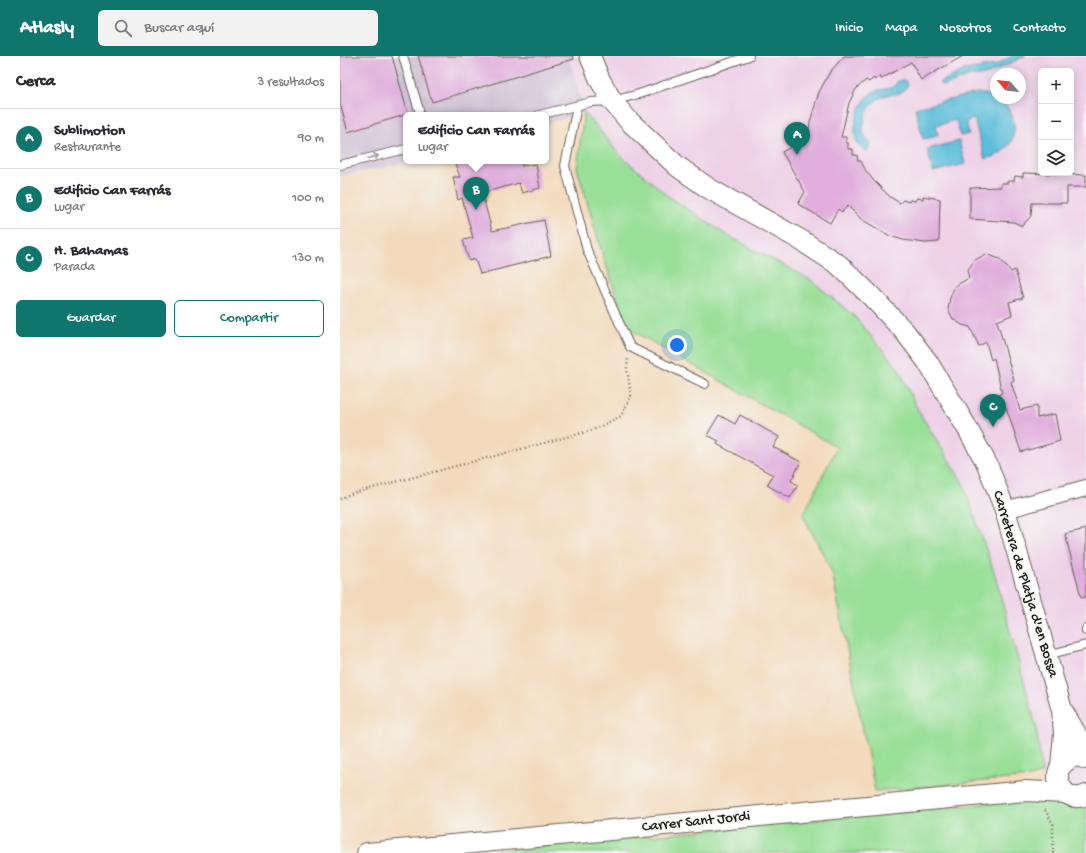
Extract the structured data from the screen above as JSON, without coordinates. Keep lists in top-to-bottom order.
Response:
{
  "streets": {
    "street": ["Carretera de Platja d'en Bossa", "Carrer Sant Jordi"]
  },
  "crossings": [
    ["Carretera de Platja d'en Bossa", "Carrer Sant Jordi"]
  ],
  "north": "top left",
  "page": {
    "header": "Atlasly",
    "search": "Buscar aquí",
    "nav": [
      "Inicio",
      "Mapa",
      "Nosotros",
      "Contacto"
    ],
    "heading": ["Cerca", "3 resultados"],
    "map_buttons": ["+", "−"],
    "list": [
      {
        "mark": "A",
        "name": "Sublimotion",
        "note": "Restaurante",
        "value": "90 m"
      },
      {
        "mark": "B",
        "name": "Edificio Can Farrás",
        "note": "Lugar",
        "value": "100 m"
      },
      {
        "mark": "C",
        "name": "H. Bahamas",
        "note": "Parada",
        "value": "130 m"
      }
    ],
    "popup": ["Edificio Can Farrás", "Lugar"],
    "pins": ["A", "B", "C"],
    "buttons": ["Guardar", "Compartir"]
  }
}
